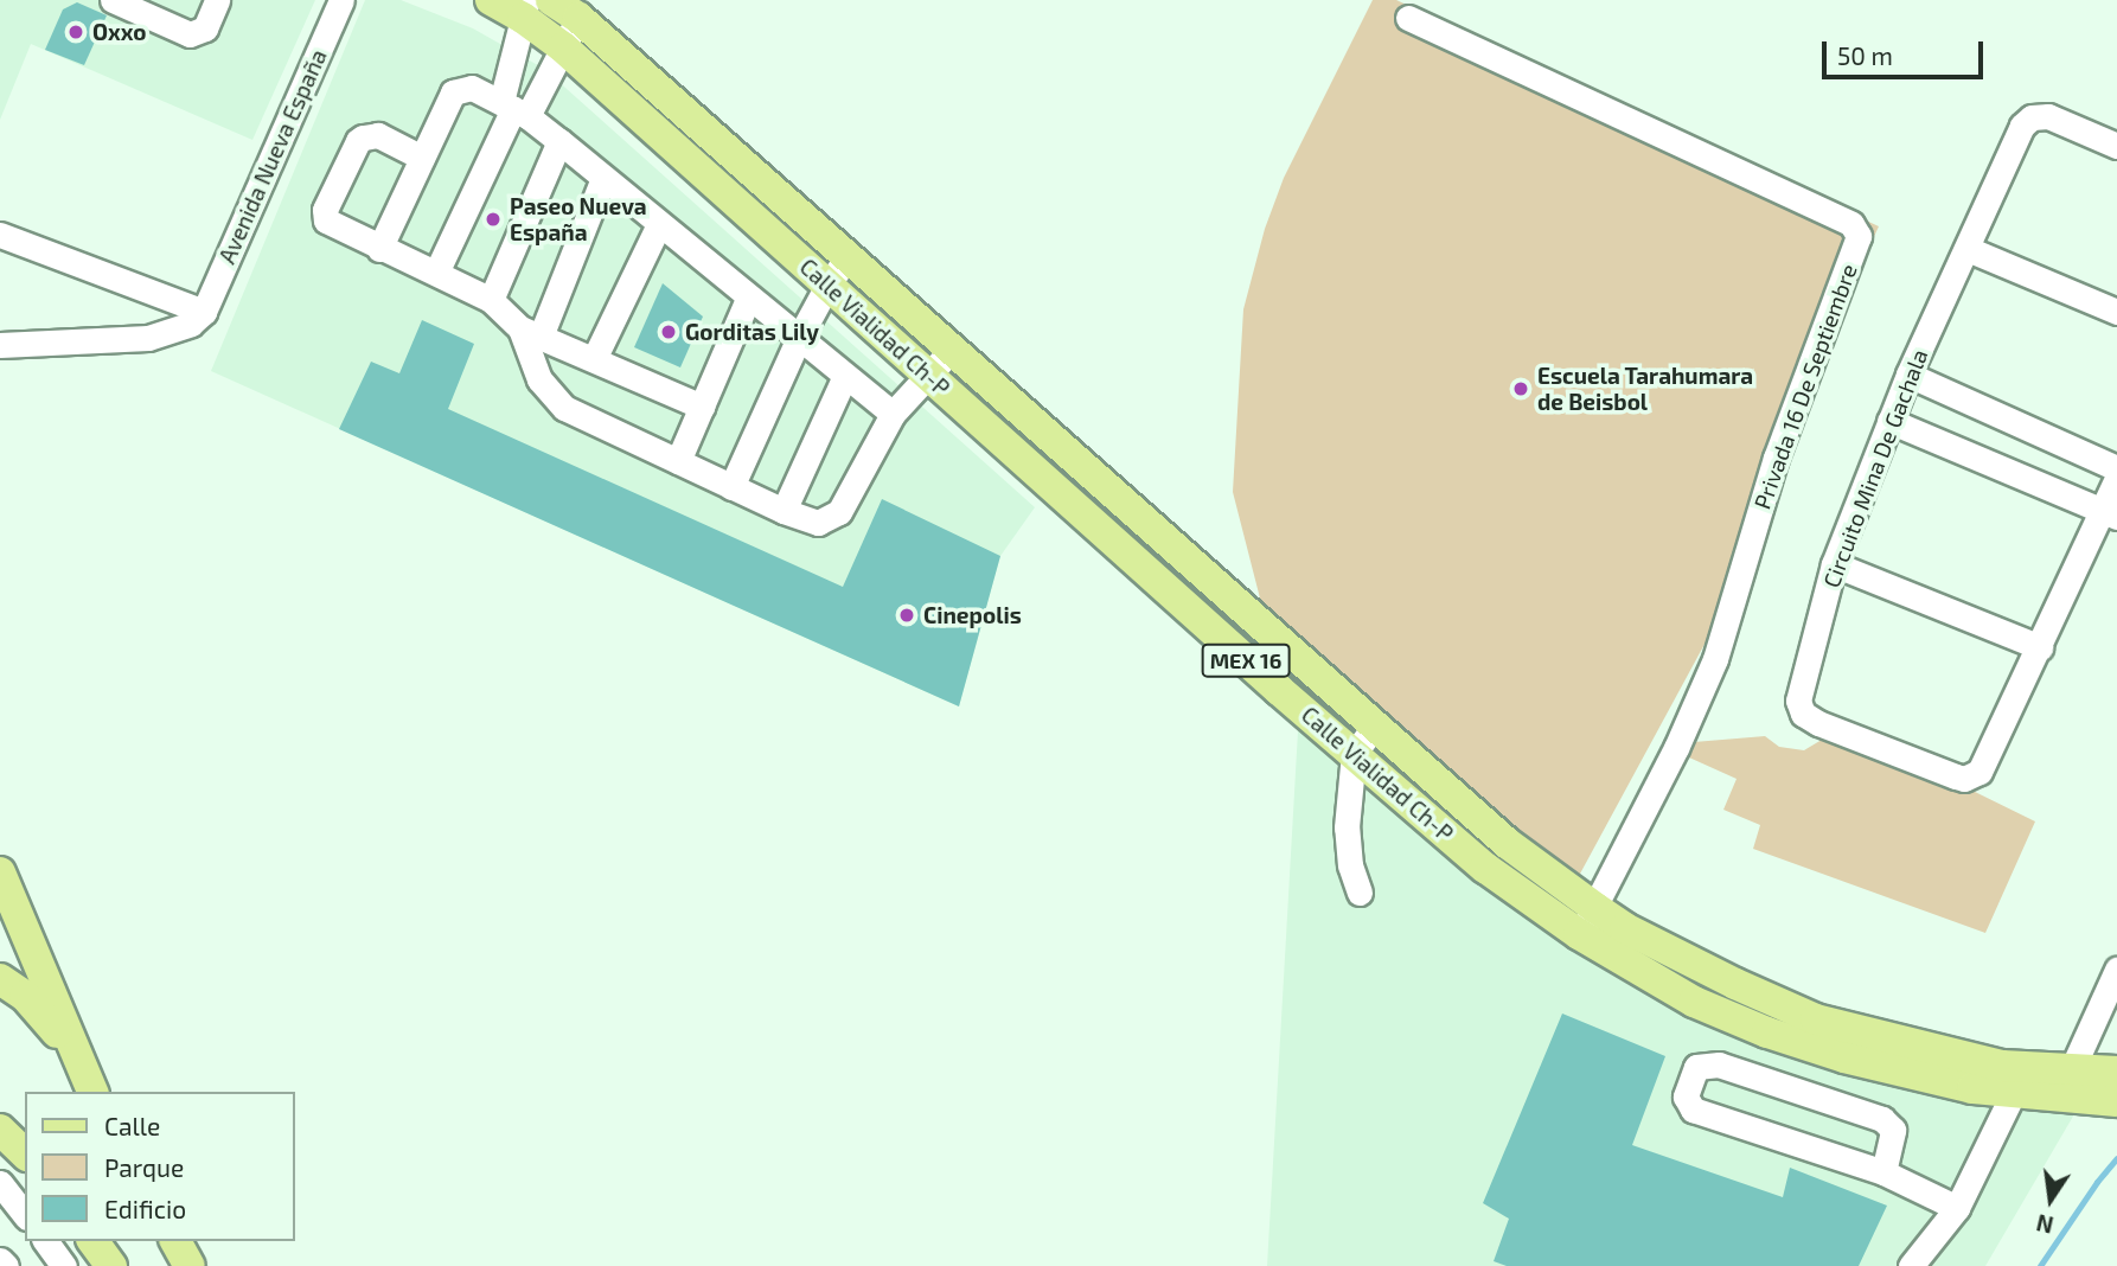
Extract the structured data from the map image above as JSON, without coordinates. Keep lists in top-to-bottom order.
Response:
{
  "streets": {
    "main road": ["Calle Vialidad Ch-P", "MEX 16"],
    "street": ["Avenida Nueva España", "Privada 16 De Septiembre", "Circuito Mina De Gachala"]
  },
  "crossings": [
    ["Calle Vialidad Ch-P", "Privada 16 De Septiembre"]
  ],
  "places": [
    "Oxxo",
    "Paseo Nueva España",
    "Gorditas Lily",
    "Escuela Tarahumara de Beisbol",
    "Cinepolis"
  ],
  "legend": ["Calle", "Parque", "Edificio"],
  "scale_bar": "50 m",
  "north": "bottom"
}
